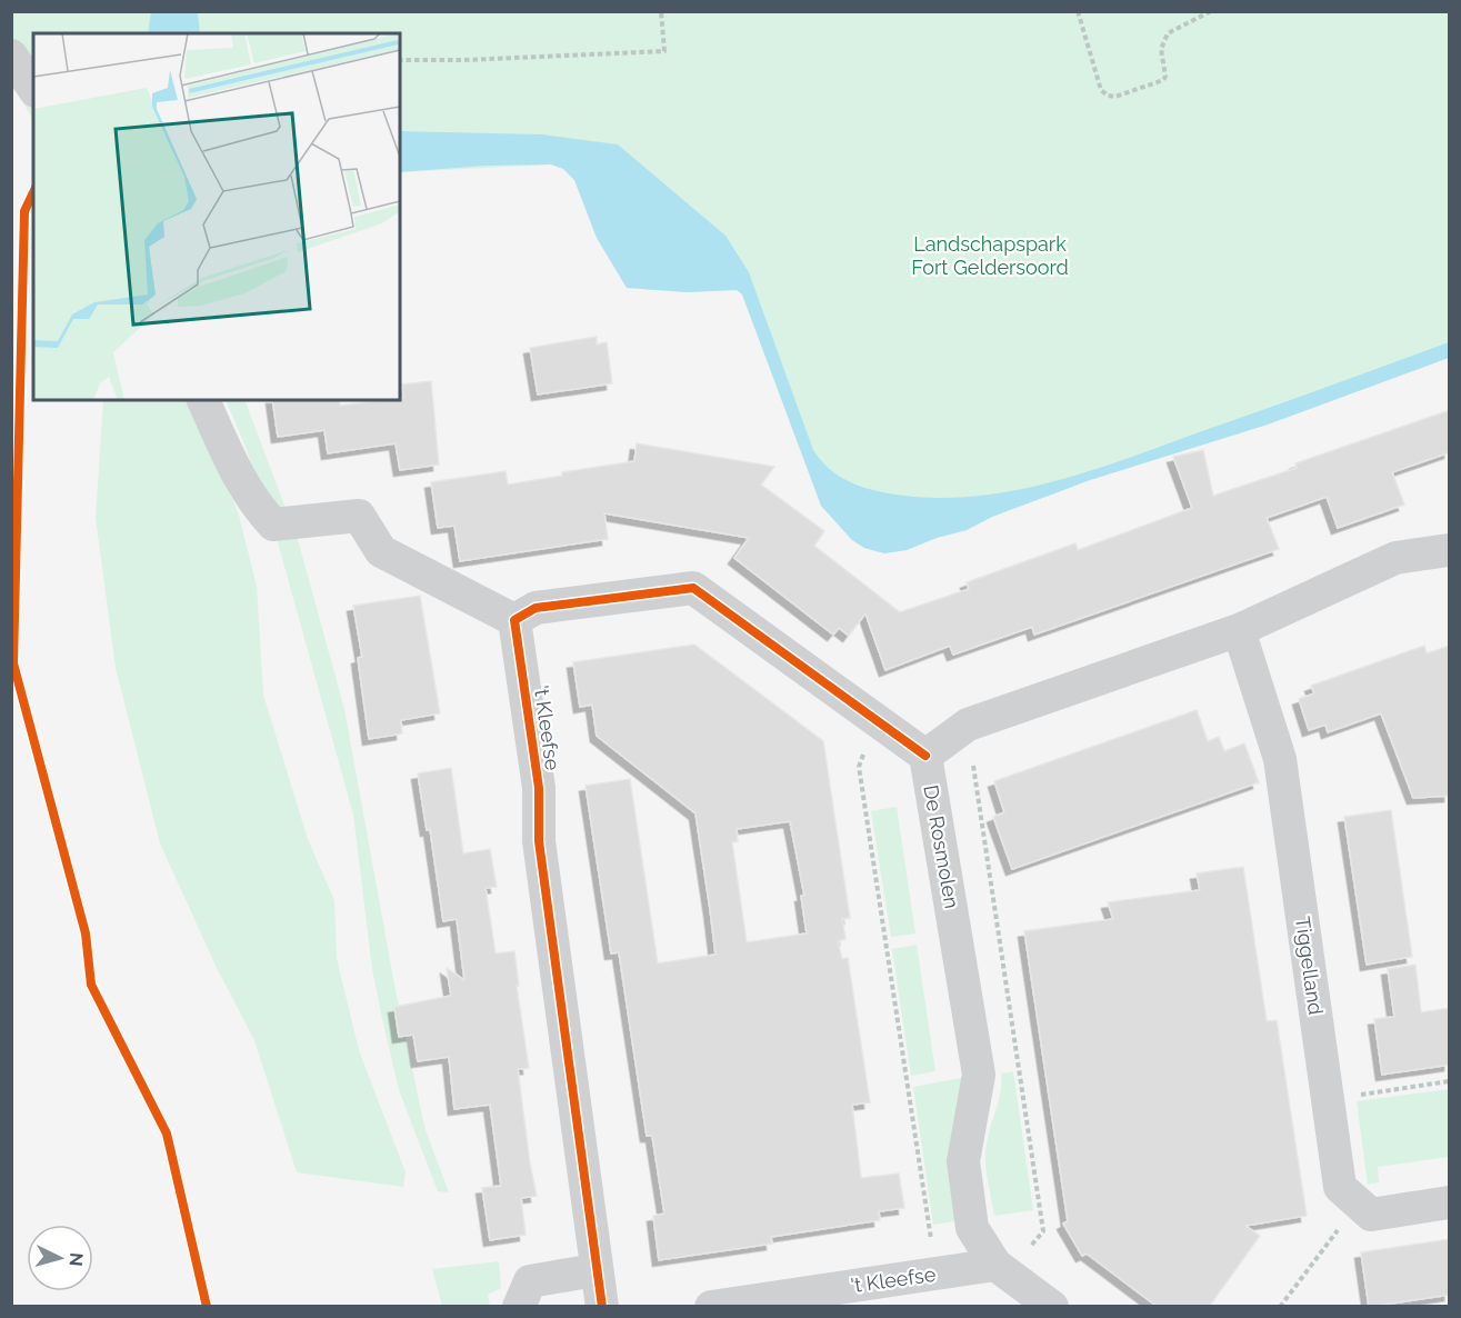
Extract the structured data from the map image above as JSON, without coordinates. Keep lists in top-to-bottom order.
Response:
{
  "streets": {
    "street": ["'t Kleefse", "De Rosmolen", "Tiggelland"]
  },
  "crossings": [
    ["'t Kleefse", "De Rosmolen"]
  ],
  "parks": ["Landschapspark Fort Geldersoord"],
  "north": "right"
}
